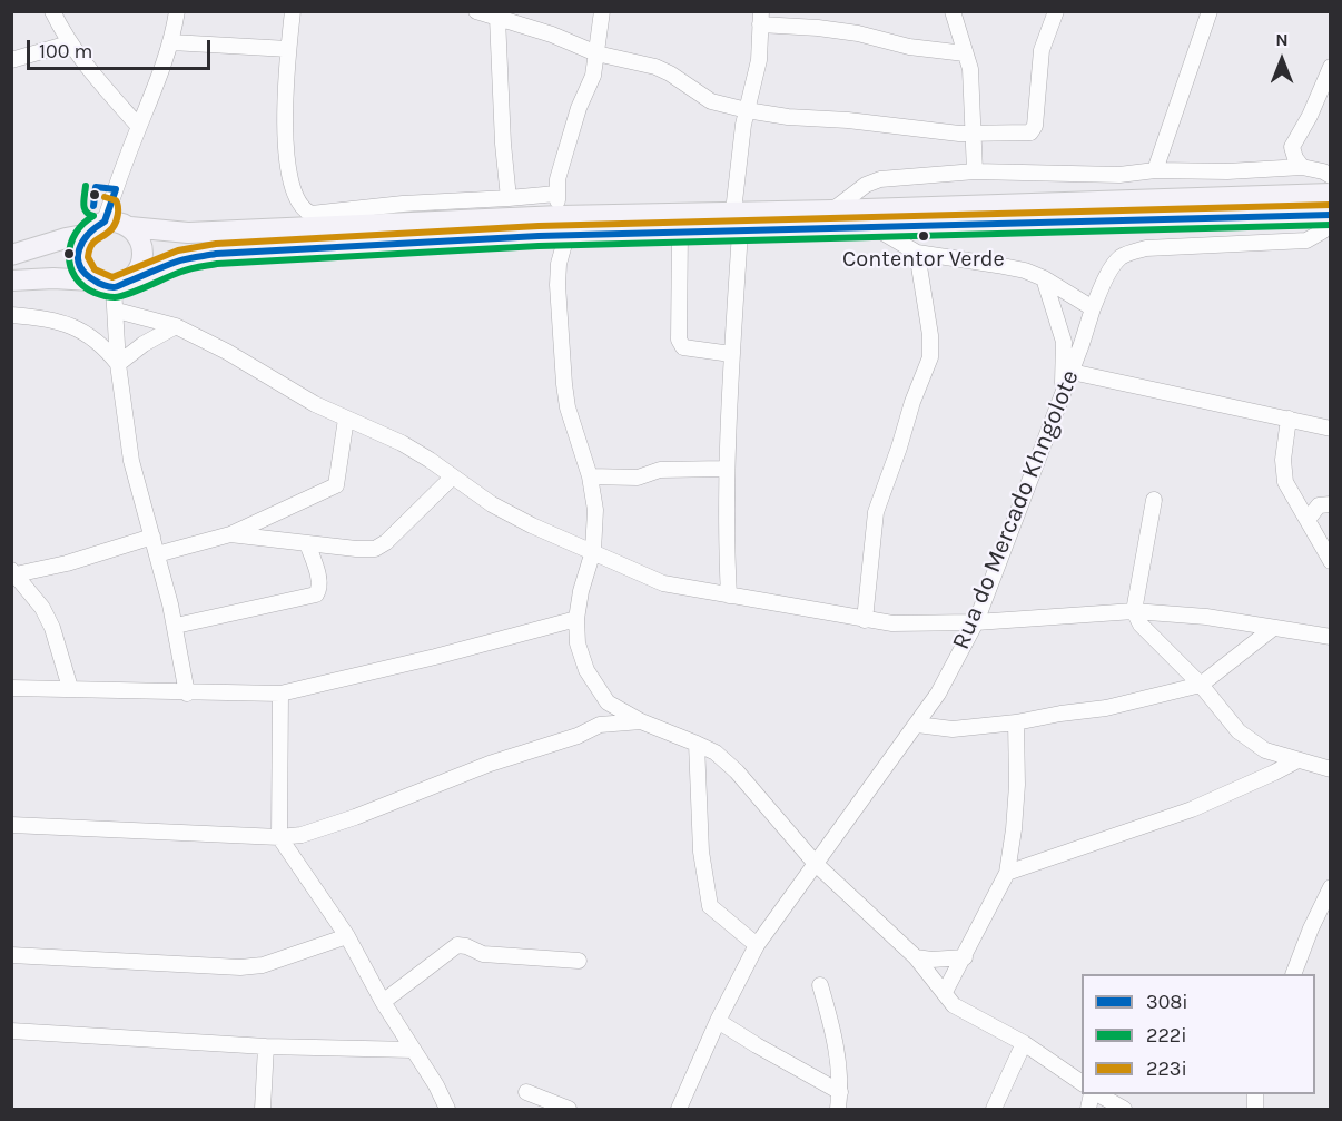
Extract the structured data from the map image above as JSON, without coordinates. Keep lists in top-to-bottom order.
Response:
{
  "streets": {
    "street": ["Rua do Mercado Khngolote"]
  },
  "places": ["Contentor Verde"],
  "lines": ["transit line 222i", "transit line 308i", "transit line 223i"],
  "legend": ["308i", "222i", "223i"],
  "scale_bar": "100 m",
  "north": "top"
}
